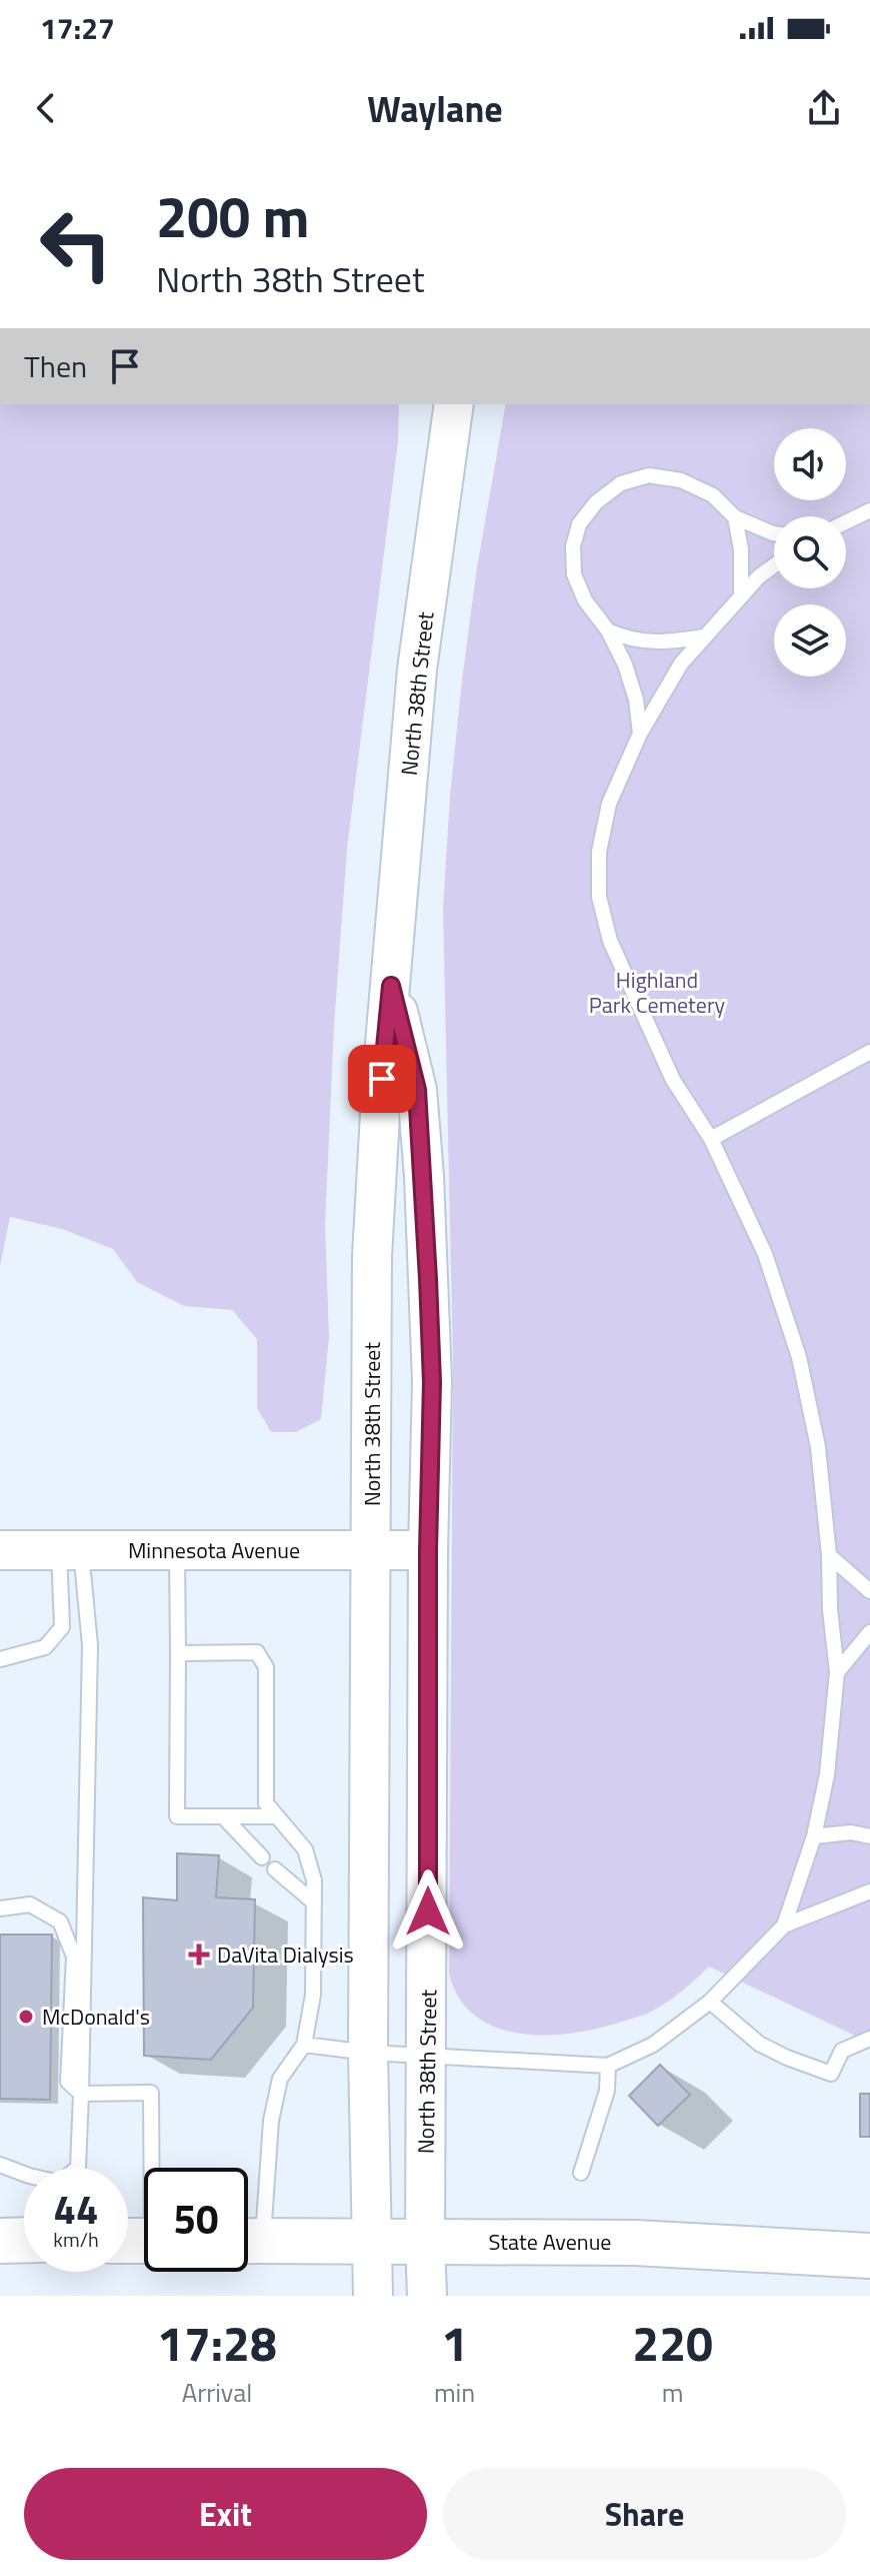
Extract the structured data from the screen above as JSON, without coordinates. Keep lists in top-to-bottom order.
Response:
{
  "streets": {
    "main road": ["North 38th Street", "Minnesota Avenue", "State Avenue"]
  },
  "crossings": [
    ["North 38th Street", "Minnesota Avenue"],
    ["North 38th Street", "State Avenue"]
  ],
  "parks": ["Highland Park Cemetery"],
  "places": {
    "health": ["DaVita Dialysis"],
    "other": ["McDonald's"]
  },
  "page": {
    "status": "17:27",
    "header": "Waylane",
    "turn": ["200 m", "North 38th Street"],
    "then": "Then",
    "speed": "44 km/h",
    "limit": "50",
    "eta": [
      "17:28",
      "Arrival",
      "1",
      "min",
      "220",
      "m"
    ],
    "buttons": ["Exit", "Share"]
  }
}
